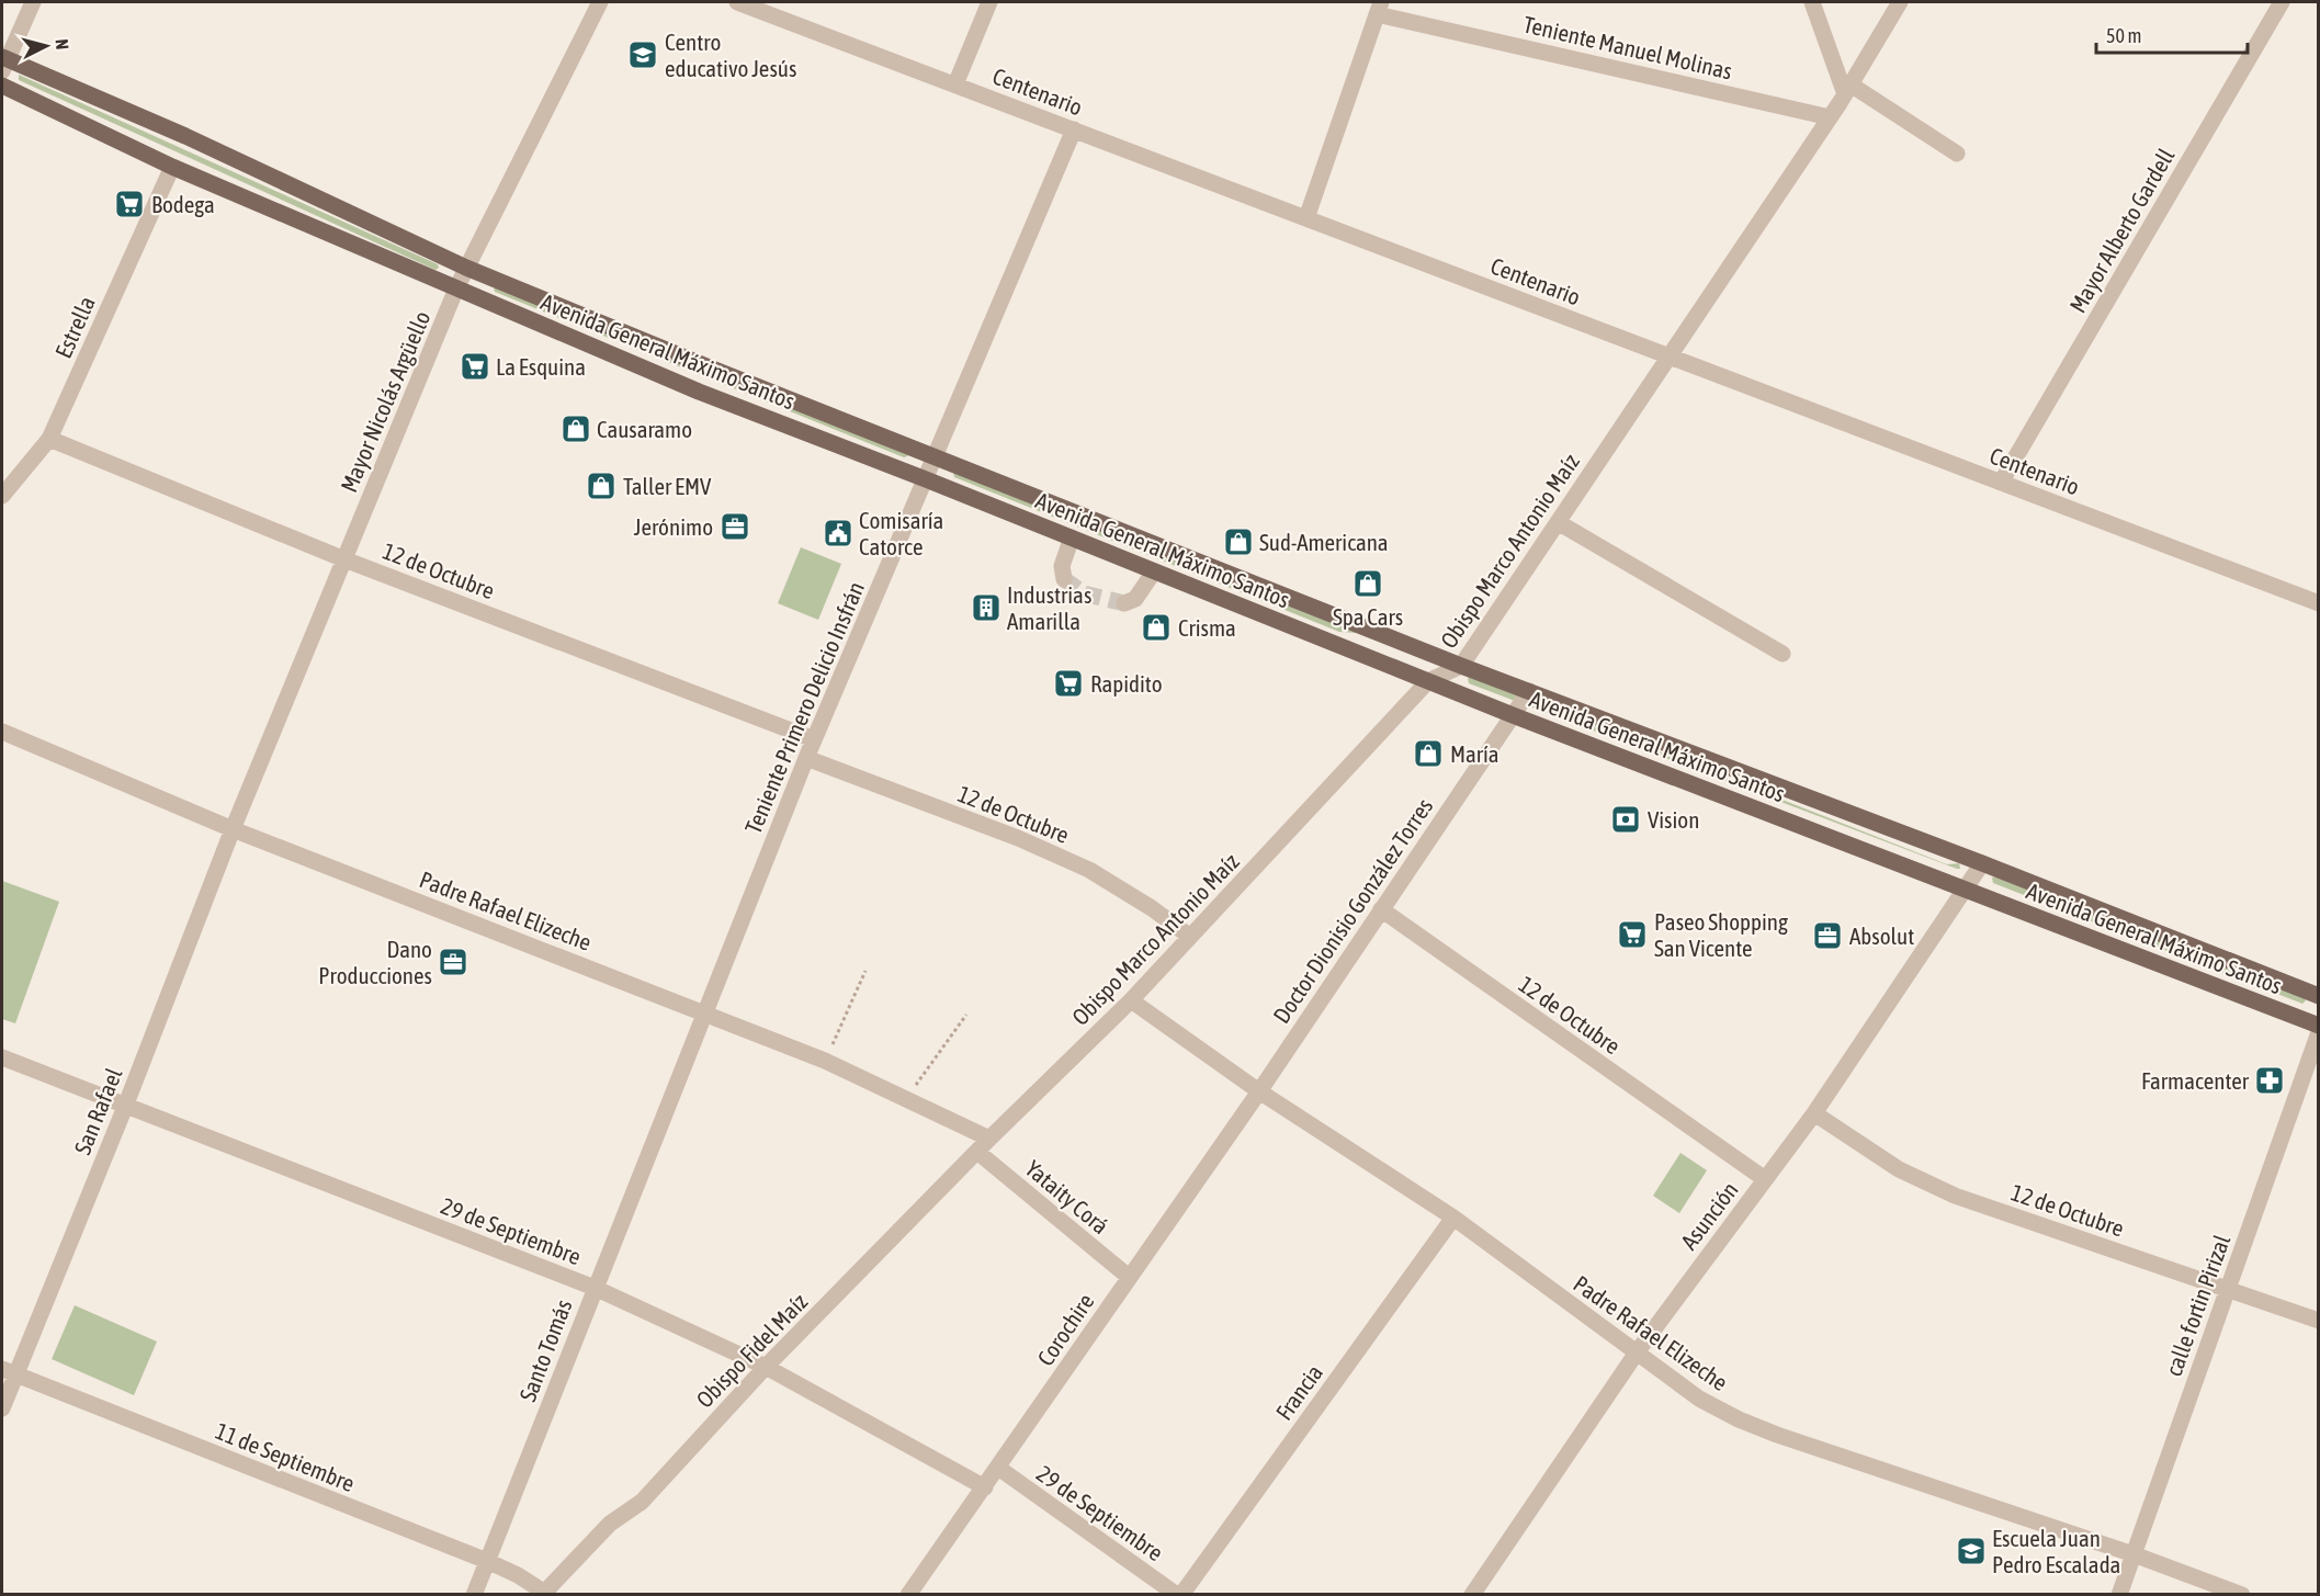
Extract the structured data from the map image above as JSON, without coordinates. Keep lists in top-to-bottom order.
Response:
{
  "streets": {
    "main road": ["Avenida General Máximo Santos"],
    "street": [
      "Teniente Manuel Molinas",
      "Centenario",
      "Mayor Alberto Gardell",
      "Estrella",
      "Mayor Nicolás Argüello",
      "Obispo Marco Antonio Maíz",
      "12 de Octubre",
      "Teniente Primero Delicio Insfrán",
      "Padre Rafael Elizeche",
      "Doctor Dionisio González Torres",
      "San Rafael",
      "Yataity Corá",
      "Asunción",
      "29 de Septiembre",
      "calle fortin Pirizal",
      "Corochire",
      "Santo Tomás",
      "Obispo Fidel Maíz",
      "Francia",
      "11 de Septiembre"
    ]
  },
  "crossings": [
    ["Teniente Manuel Molinas", "Obispo Marco Antonio Maíz"],
    ["Centenario", "Mayor Alberto Gardell"],
    ["Centenario", "Obispo Marco Antonio Maíz"],
    ["Centenario", "Teniente Primero Delicio Insfrán"],
    ["Estrella", "Avenida General Máximo Santos"],
    ["Estrella", "12 de Octubre"],
    ["Avenida General Máximo Santos", "Mayor Nicolás Argüello"],
    ["Avenida General Máximo Santos", "Obispo Marco Antonio Maíz"],
    ["Avenida General Máximo Santos", "Teniente Primero Delicio Insfrán"],
    ["Avenida General Máximo Santos", "Doctor Dionisio González Torres"],
    ["Avenida General Máximo Santos", "Asunción"],
    ["Mayor Nicolás Argüello", "12 de Octubre"],
    ["Mayor Nicolás Argüello", "Padre Rafael Elizeche"],
    ["Mayor Nicolás Argüello", "San Rafael"],
    ["Obispo Marco Antonio Maíz", "12 de Octubre"],
    ["Obispo Marco Antonio Maíz", "Padre Rafael Elizeche"],
    ["Obispo Marco Antonio Maíz", "Obispo Fidel Maíz"],
    ["12 de Octubre", "Teniente Primero Delicio Insfrán"],
    ["12 de Octubre", "Doctor Dionisio González Torres"],
    ["12 de Octubre", "Asunción"],
    ["12 de Octubre", "calle fortin Pirizal"],
    ["Teniente Primero Delicio Insfrán", "Padre Rafael Elizeche"],
    ["Teniente Primero Delicio Insfrán", "Santo Tomás"],
    ["Padre Rafael Elizeche", "Doctor Dionisio González Torres"],
    ["Padre Rafael Elizeche", "San Rafael"],
    ["Padre Rafael Elizeche", "Asunción"],
    ["Padre Rafael Elizeche", "calle fortin Pirizal"],
    ["Padre Rafael Elizeche", "Corochire"],
    ["Padre Rafael Elizeche", "Santo Tomás"],
    ["Padre Rafael Elizeche", "Obispo Fidel Maíz"],
    ["Padre Rafael Elizeche", "Francia"],
    ["Doctor Dionisio González Torres", "Corochire"],
    ["San Rafael", "29 de Septiembre"],
    ["San Rafael", "11 de Septiembre"],
    ["Yataity Corá", "Corochire"],
    ["Yataity Corá", "Obispo Fidel Maíz"],
    ["29 de Septiembre", "Corochire"],
    ["29 de Septiembre", "Santo Tomás"],
    ["29 de Septiembre", "Obispo Fidel Maíz"],
    ["29 de Septiembre", "Francia"],
    ["Santo Tomás", "11 de Septiembre"],
    ["Obispo Fidel Maíz", "11 de Septiembre"]
  ],
  "places": {
    "school or university": ["Centro educativo Jesús", "Escuela Juan Pedro Escalada"],
    "supermarket": [
      "Bodega",
      "La Esquina",
      "Rapidito",
      "Paseo Shopping San Vicente"
    ],
    "shop": [
      "Causaramo",
      "Taller EMV",
      "Sud-Americana",
      "Spa Cars",
      "Crisma",
      "María"
    ],
    "office": ["Jerónimo", "Absolut", "Dano Producciones"],
    "public building": ["Comisaría Catorce"],
    "building": ["Industrias Amarilla"],
    "bank": ["Vision"],
    "pharmacy": ["Farmacenter"]
  },
  "scale_bar": "50 m",
  "north": "right"
}
